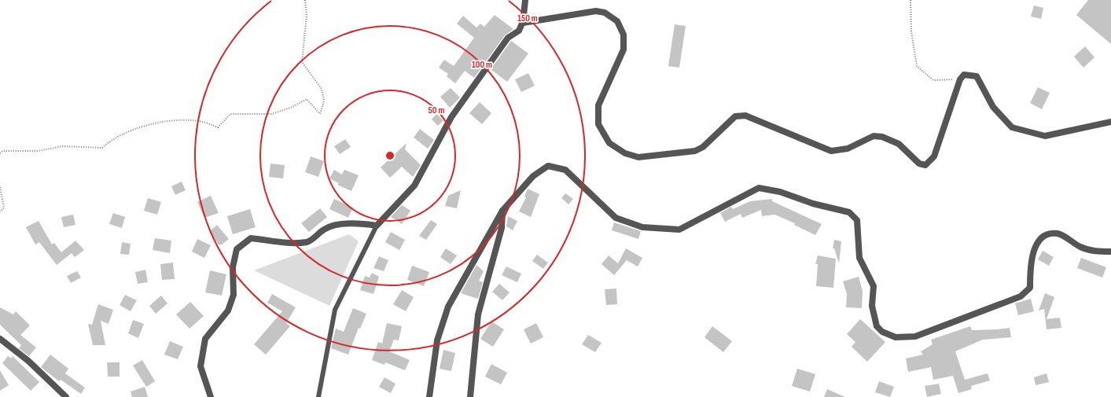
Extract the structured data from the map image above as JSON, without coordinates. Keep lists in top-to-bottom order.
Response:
{
  "rings": ["150 m", "100 m", "50 m"]
}
